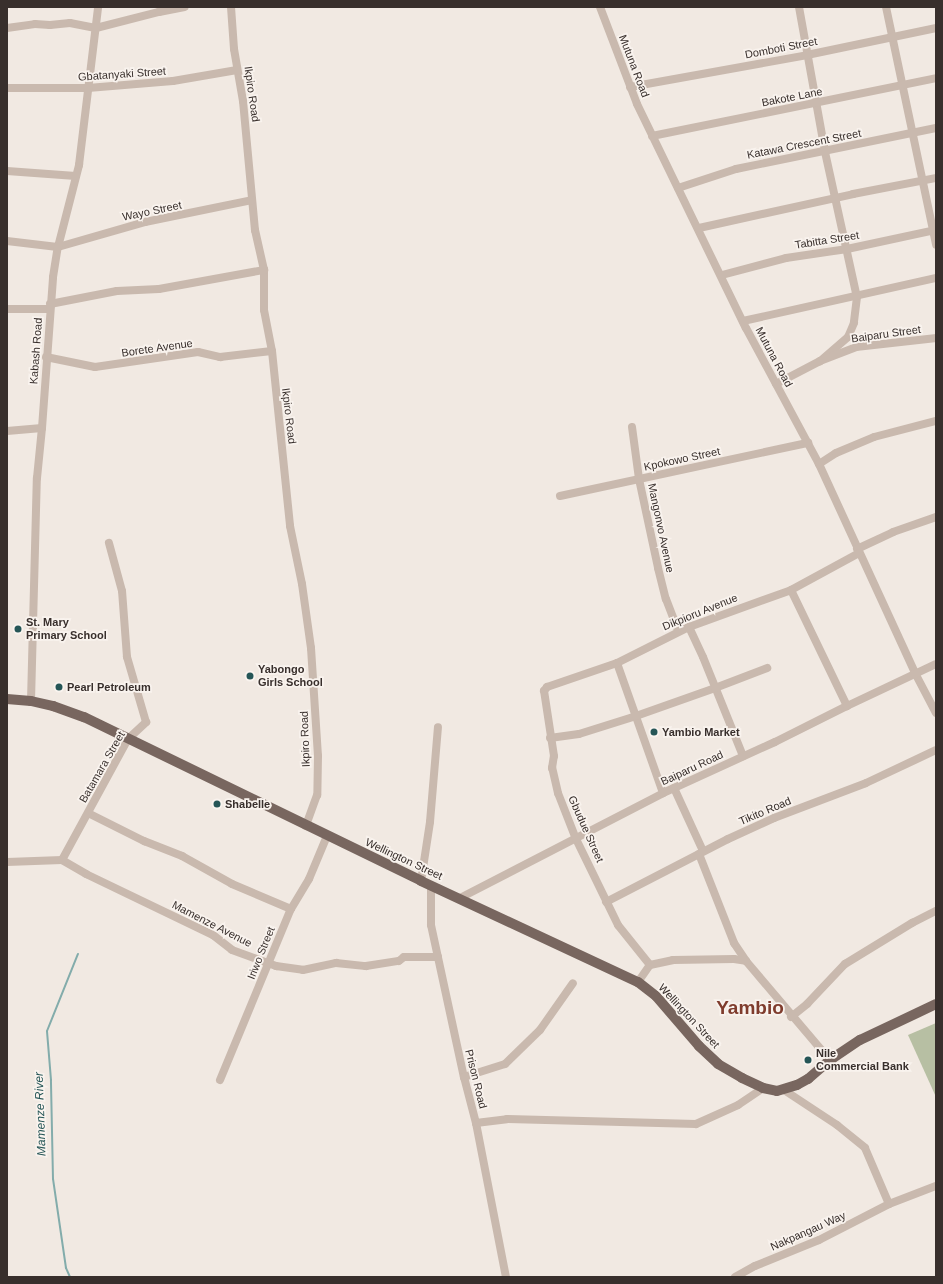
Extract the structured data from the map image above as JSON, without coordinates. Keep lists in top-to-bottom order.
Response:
{
  "streets": {
    "main road": ["Wellington Street"],
    "street": [
      "Domboti Street",
      "Mutuna Road",
      "Gbatanyaki Street",
      "Ikpiro Road",
      "Bakote Lane",
      "Katawa Crescent Street",
      "Wayo Street",
      "Tabitta Street",
      "Baiparu Street",
      "Borete Avenue",
      "Kabash Road",
      "Kpokowo Street",
      "Mangonvo Avenue",
      "Dikpioru Avenue",
      "Batamara Street",
      "Baiparu Road",
      "Tikito Road",
      "Gbudue Street",
      "Mamenze Avenue",
      "Iriwo Street",
      "Prison Road",
      "Nakpangau Way"
    ]
  },
  "crossings": [
    ["Domboti Street", "Mutuna Road"],
    ["Mutuna Road", "Bakote Lane"],
    ["Mutuna Road", "Katawa Crescent Street"],
    ["Mutuna Road", "Tabitta Street"],
    ["Mutuna Road", "Baiparu Street"],
    ["Mutuna Road", "Kpokowo Street"],
    ["Mutuna Road", "Dikpioru Avenue"],
    ["Mutuna Road", "Baiparu Road"],
    ["Gbatanyaki Street", "Ikpiro Road"],
    ["Gbatanyaki Street", "Kabash Road"],
    ["Ikpiro Road", "Wayo Street"],
    ["Ikpiro Road", "Borete Avenue"],
    ["Ikpiro Road", "Wellington Street"],
    ["Wayo Street", "Kabash Road"],
    ["Borete Avenue", "Kabash Road"],
    ["Kabash Road", "Wellington Street"],
    ["Kpokowo Street", "Mangonvo Avenue"],
    ["Mangonvo Avenue", "Dikpioru Avenue"],
    ["Dikpioru Avenue", "Gbudue Street"],
    ["Batamara Street", "Wellington Street"],
    ["Batamara Street", "Mamenze Avenue"],
    ["Baiparu Road", "Gbudue Street"],
    ["Baiparu Road", "Wellington Street"],
    ["Tikito Road", "Gbudue Street"],
    ["Wellington Street", "Iriwo Street"],
    ["Wellington Street", "Prison Road"],
    ["Mamenze Avenue", "Iriwo Street"],
    ["Mamenze Avenue", "Prison Road"]
  ],
  "districts": ["Yambio"],
  "water": ["Mamenze River"],
  "places": [
    "St. Mary Primary School",
    "Yabongo Girls School",
    "Pearl Petroleum",
    "Yambio Market",
    "Shabelle",
    "Nile Commercial Bank"
  ]
}
